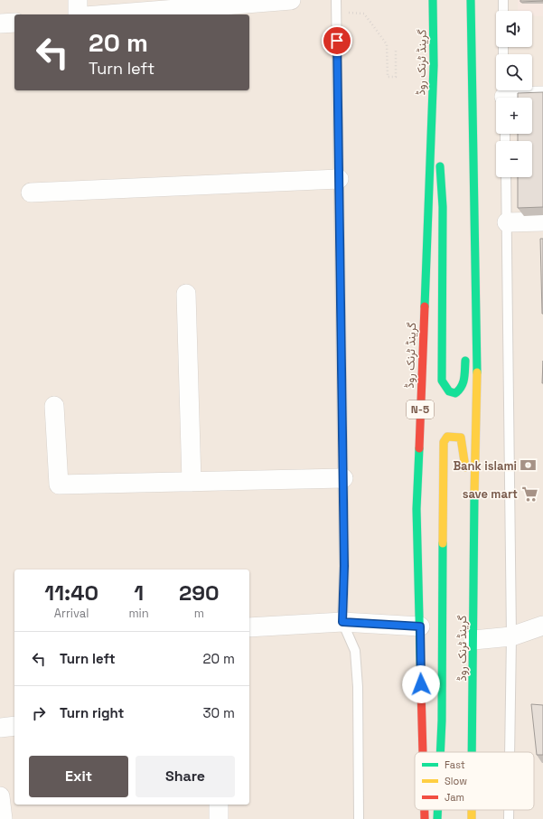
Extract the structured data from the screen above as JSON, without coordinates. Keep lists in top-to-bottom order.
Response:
{
  "streets": {
    "highway": ["گرینڈ ٹرنک روڈ", "N-5"]
  },
  "places": {
    "bank": ["Bank islami"],
    "supermarket": ["save mart"]
  },
  "legend": ["Fast", "Slow", "Jam"],
  "page": {
    "map_buttons": ["+", "−"],
    "turn": ["20 m", "Turn left"],
    "eta": [
      "11:40",
      "Arrival",
      "1",
      "min",
      "290",
      "m"
    ],
    "list": [
      {
        "name": "Turn left",
        "value": "20 m"
      },
      {
        "name": "Turn right",
        "value": "30 m"
      }
    ],
    "buttons": ["Exit", "Share"]
  }
}
